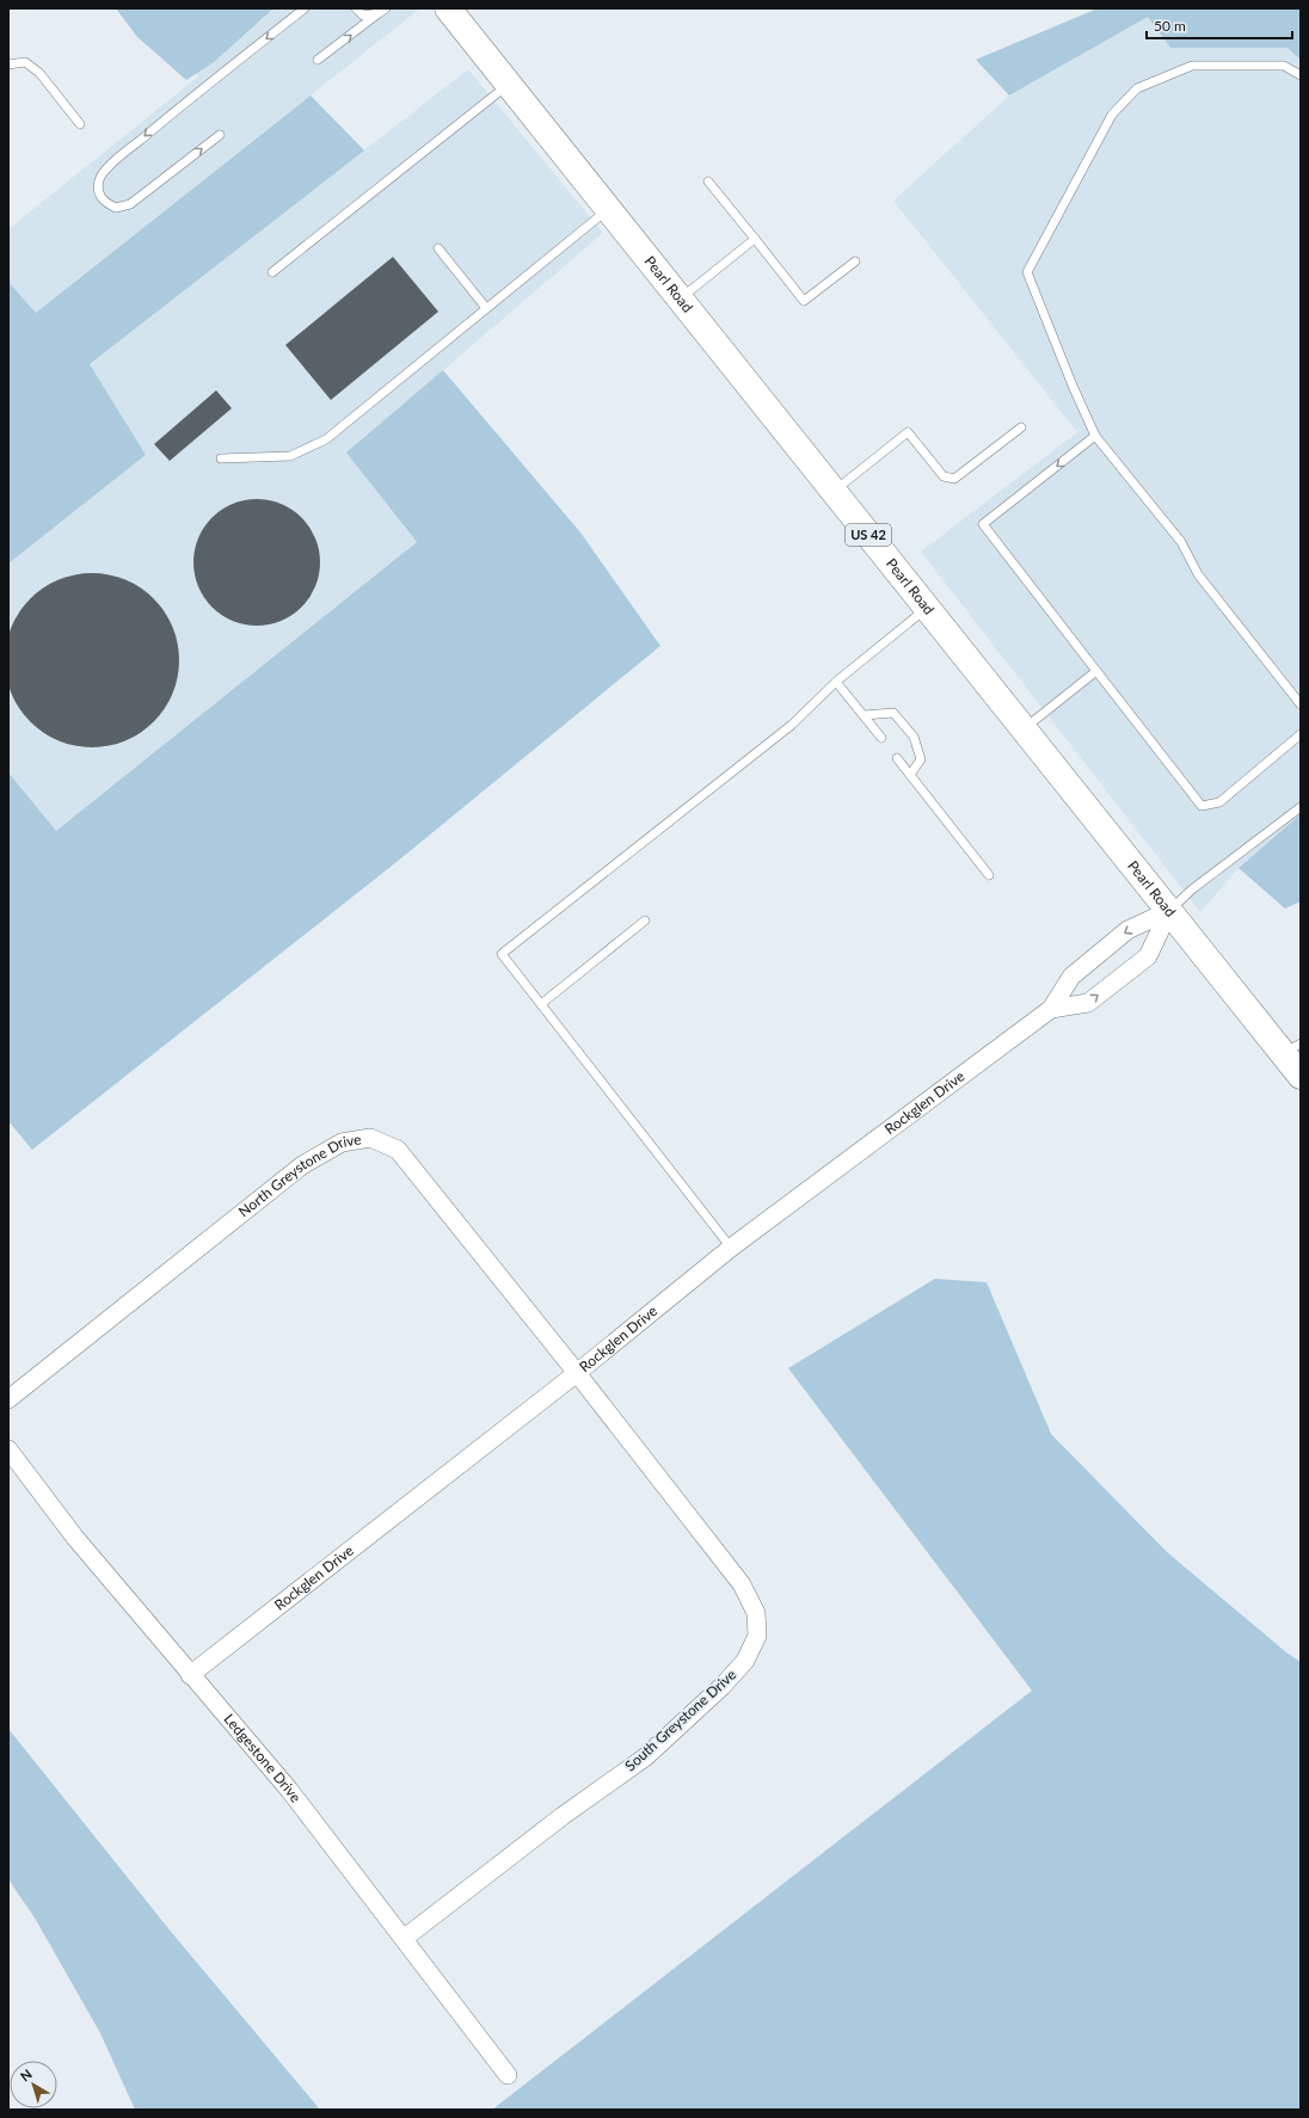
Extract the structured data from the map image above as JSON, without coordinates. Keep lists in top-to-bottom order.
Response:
{
  "streets": {
    "main road": ["Pearl Road", "US 42"],
    "street": [
      "Rockglen Drive",
      "North Greystone Drive",
      "South Greystone Drive",
      "Ledgestone Drive"
    ]
  },
  "crossings": [
    ["Pearl Road", "Rockglen Drive"],
    ["Rockglen Drive", "North Greystone Drive"],
    ["Rockglen Drive", "South Greystone Drive"],
    ["Rockglen Drive", "Ledgestone Drive"],
    ["North Greystone Drive", "South Greystone Drive"],
    ["South Greystone Drive", "Ledgestone Drive"]
  ],
  "scale_bar": "50 m",
  "north": "top left"
}
